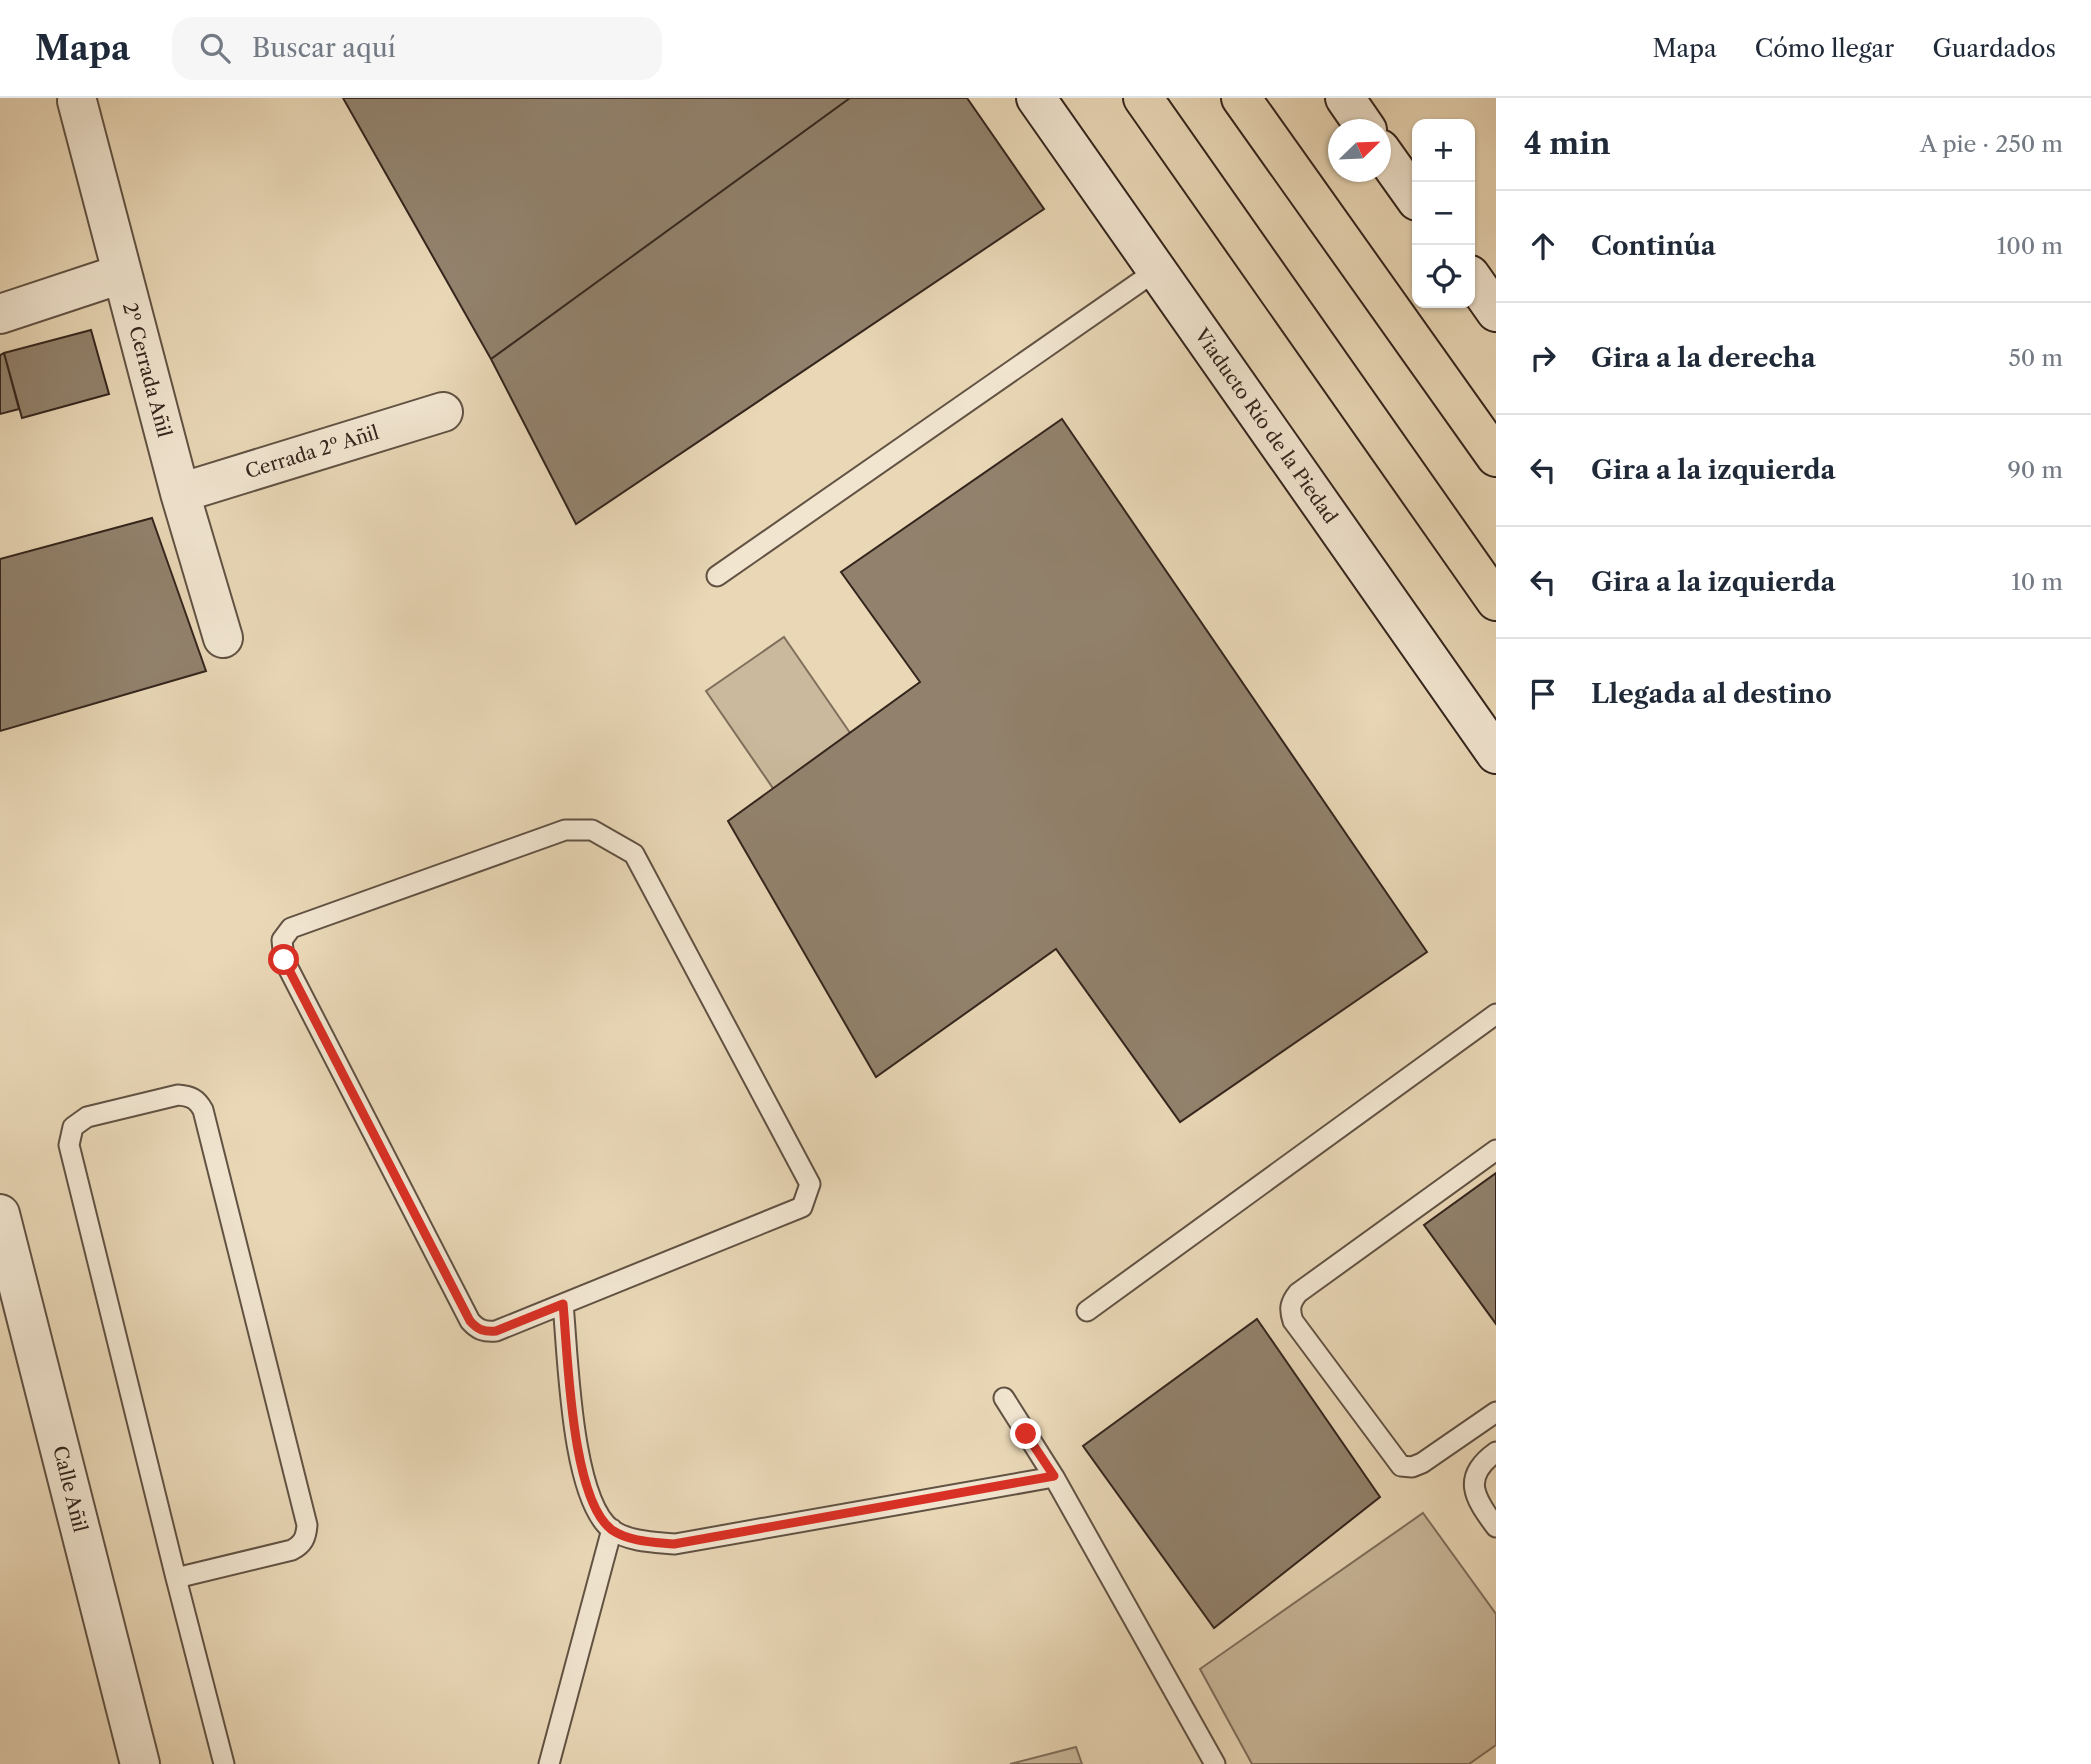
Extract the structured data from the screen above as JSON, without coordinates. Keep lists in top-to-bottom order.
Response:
{
  "streets": {
    "street": [
      "2º Cerrada Añil",
      "Viaducto Río de la Piedad",
      "Cerrada 2º Añil",
      "Calle Añil"
    ]
  },
  "crossings": [
    ["2º Cerrada Añil", "Cerrada 2º Añil"]
  ],
  "north": "top right",
  "page": {
    "header": "Mapa",
    "search": "Buscar aquí",
    "nav": ["Mapa", "Cómo llegar", "Guardados"],
    "heading": ["4 min", "A pie · 250 m"],
    "map_buttons": ["+", "−"],
    "list": [
      ["Continúa", "100 m"],
      ["Gira a la derecha", "50 m"],
      ["Gira a la izquierda", "90 m"],
      ["Gira a la izquierda", "10 m"],
      "Llegada al destino"
    ]
  }
}
